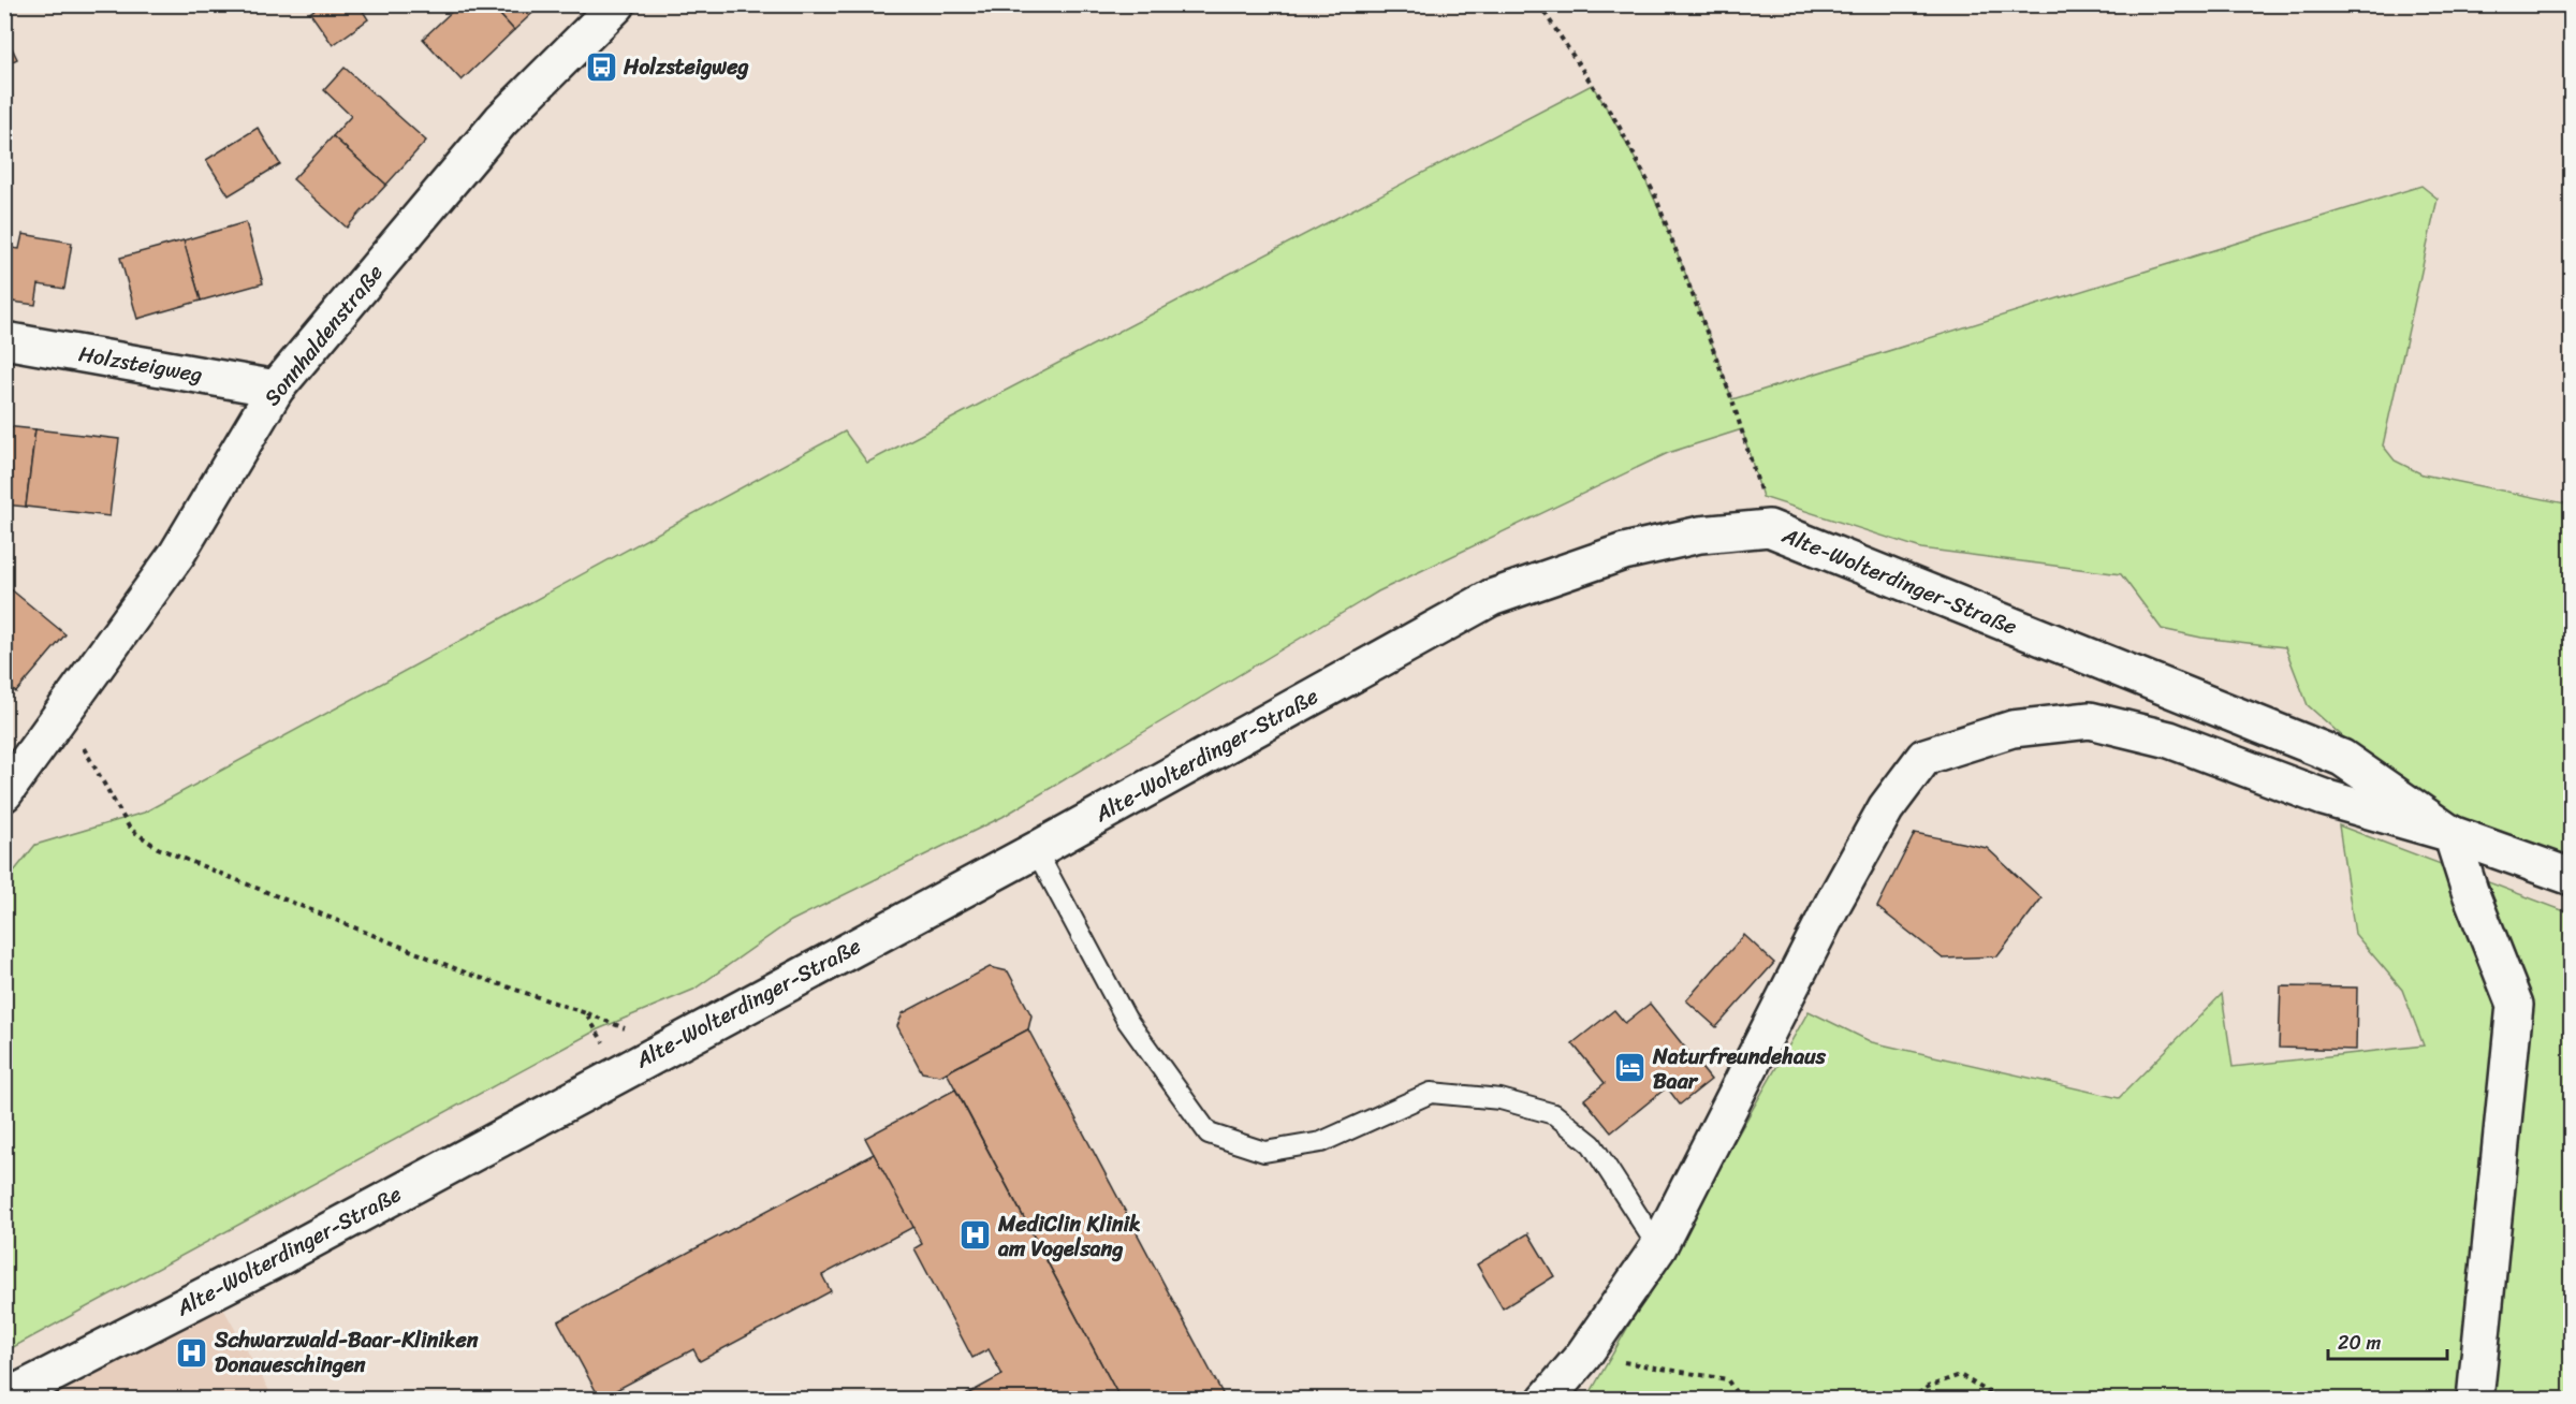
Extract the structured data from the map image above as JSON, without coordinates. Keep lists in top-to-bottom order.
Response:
{
  "streets": {
    "street": ["Sonnhaldenstraße", "Holzsteigweg", "Alte-Wolterdinger-Straße"]
  },
  "crossings": [
    ["Sonnhaldenstraße", "Holzsteigweg"]
  ],
  "places": {
    "bus stop": ["Holzsteigweg"],
    "hotel": ["Naturfreundehaus Baar"],
    "hospital": ["MediClin Klinik am Vogelsang", "Schwarzwald-Baar-Kliniken Donaueschingen"]
  },
  "scale_bar": "20 m"
}
